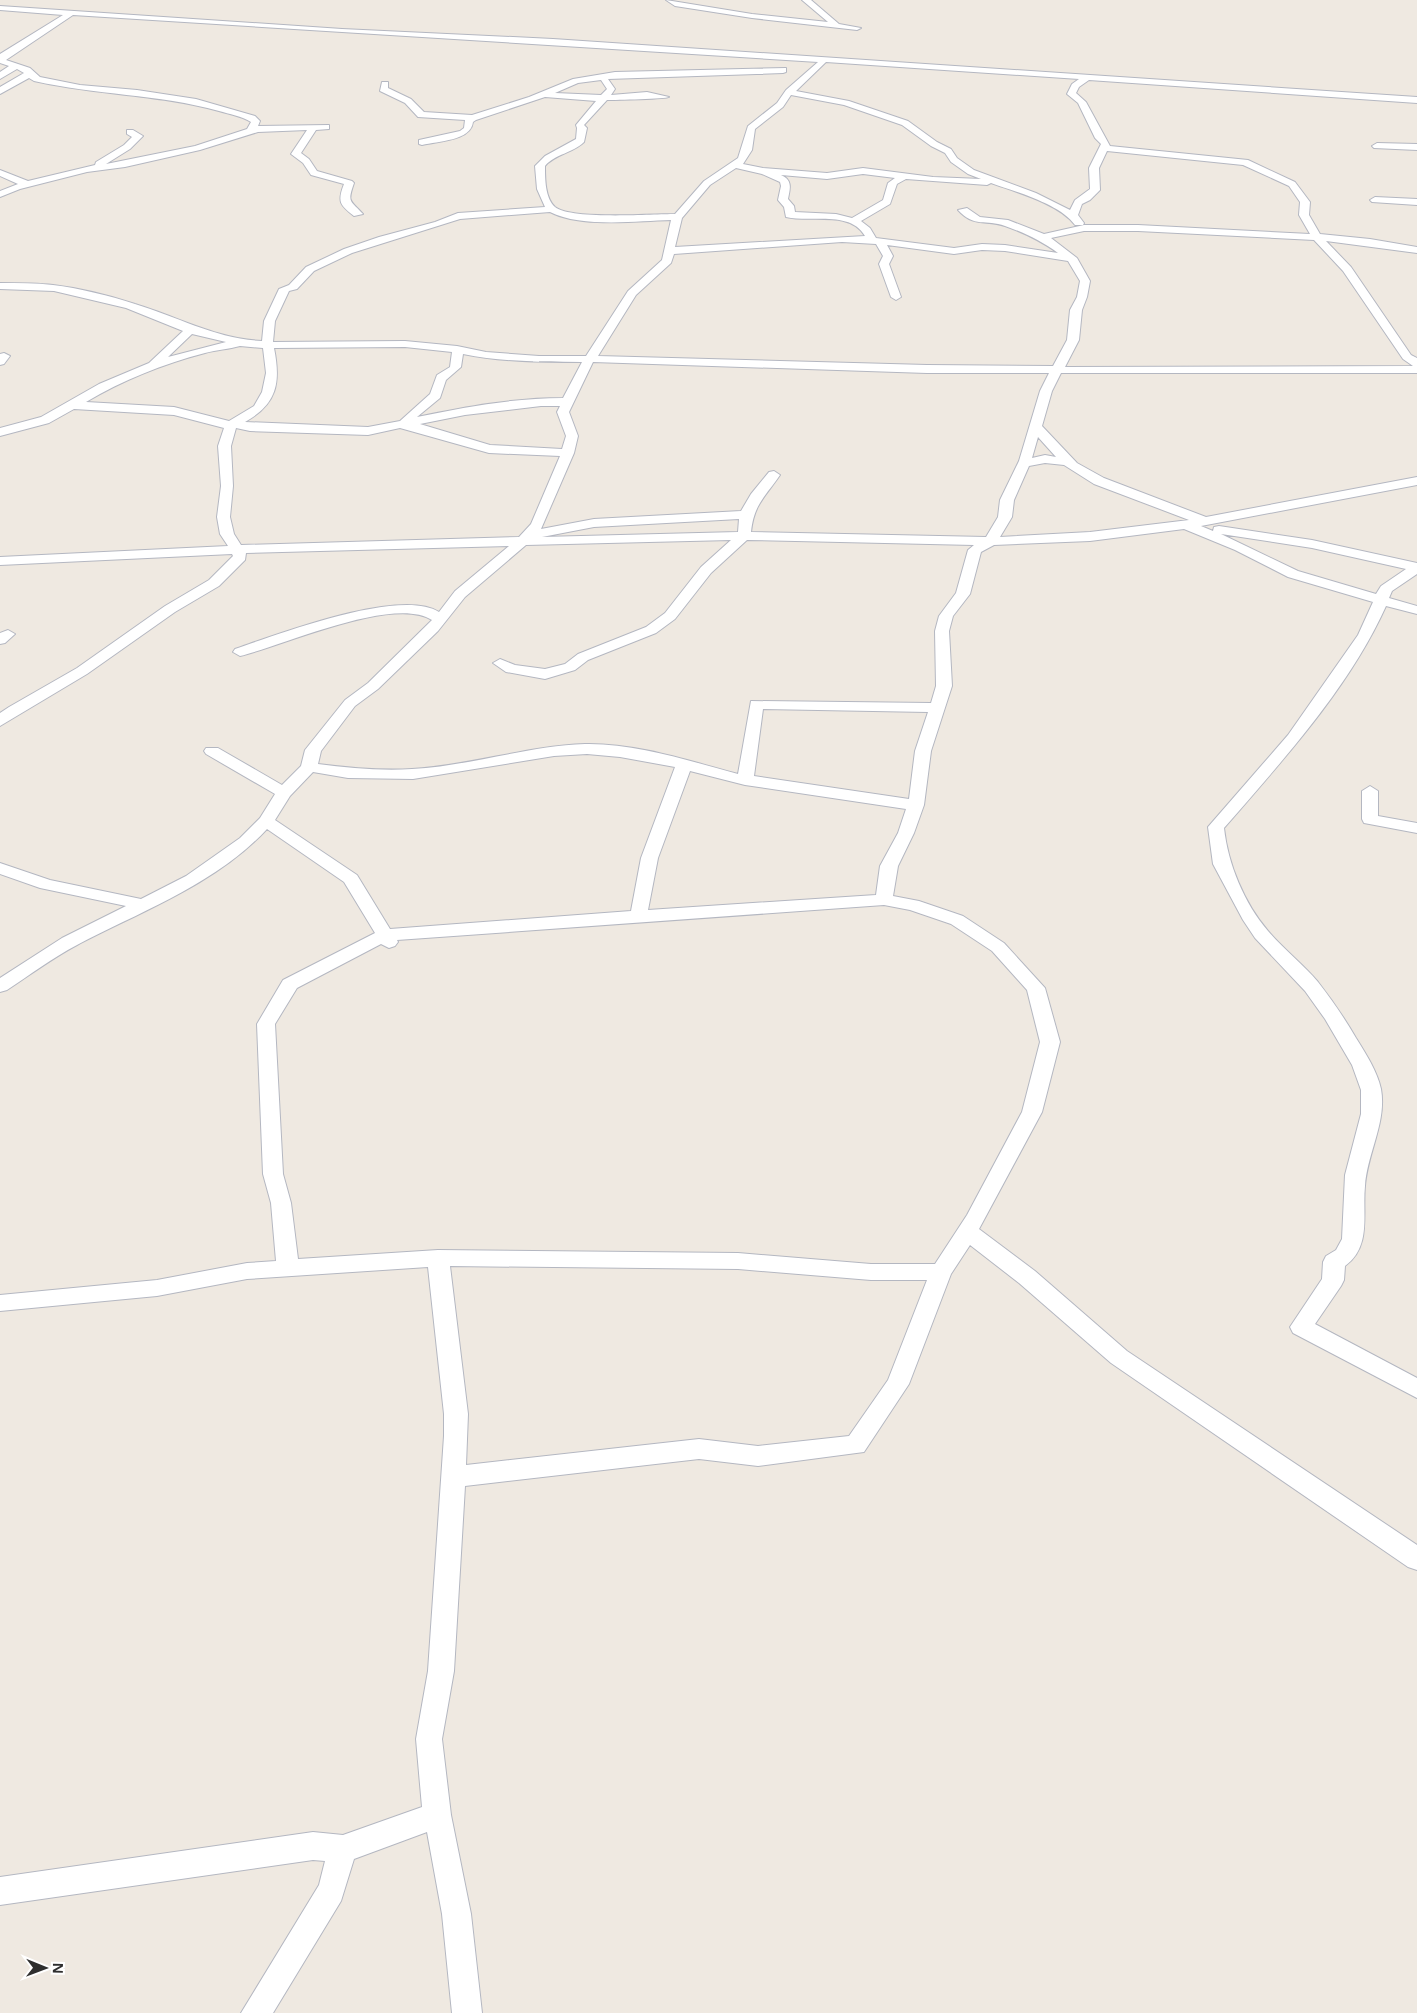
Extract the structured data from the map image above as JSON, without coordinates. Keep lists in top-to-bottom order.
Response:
{
  "north": "right"
}
